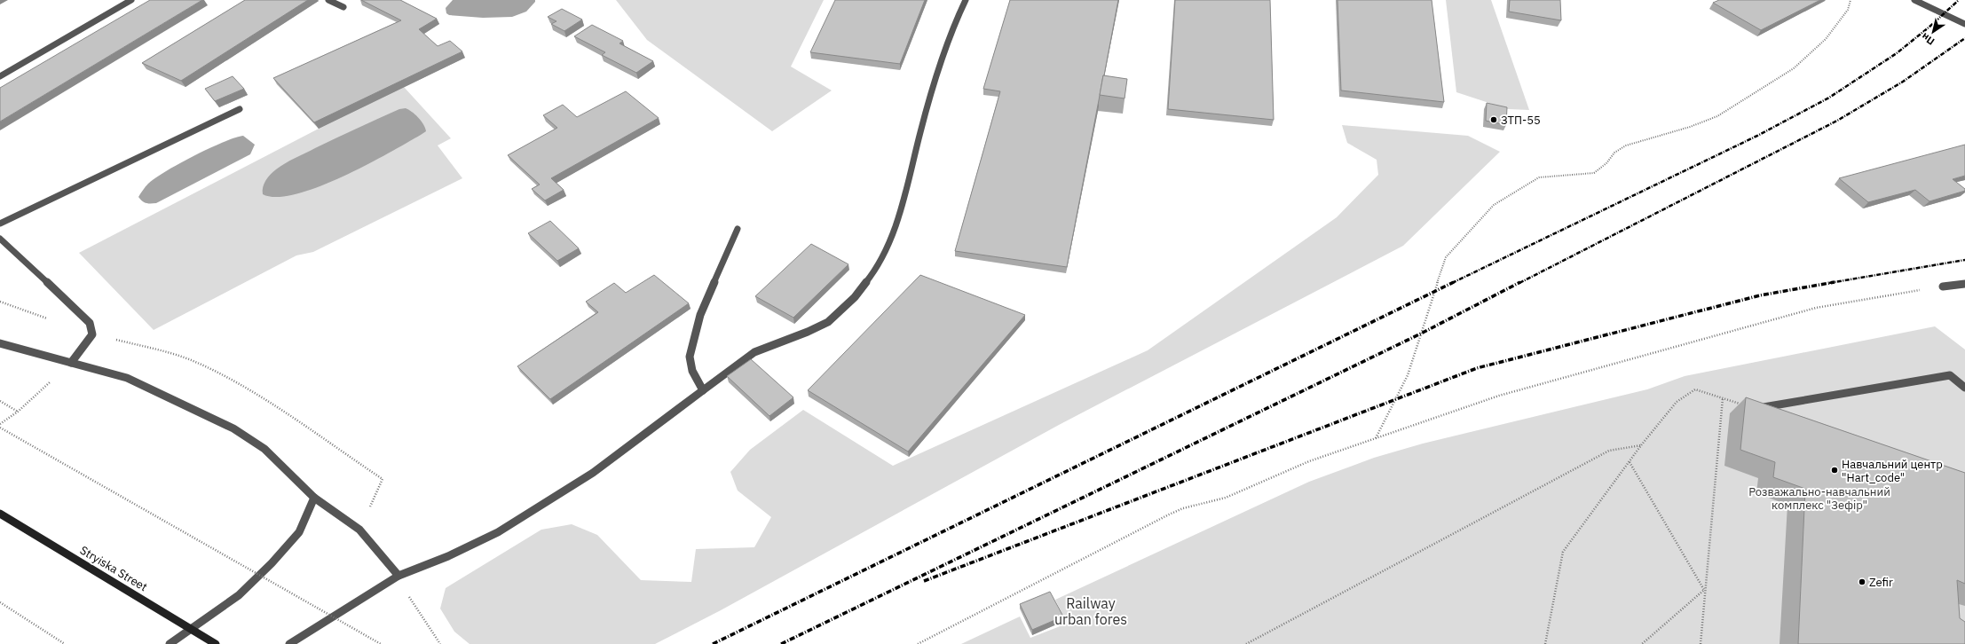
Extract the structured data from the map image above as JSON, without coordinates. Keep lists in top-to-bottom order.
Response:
{
  "streets": {
    "main road": ["Stryiska Street"]
  },
  "parks": ["Розважально-навчальний комплекс \"Зефір\"", "Railway urban fores"],
  "places": ["ЗТП-55", "Навчальний центр \"Hart_code\"", "Zefir"],
  "north": "bottom left"
}
